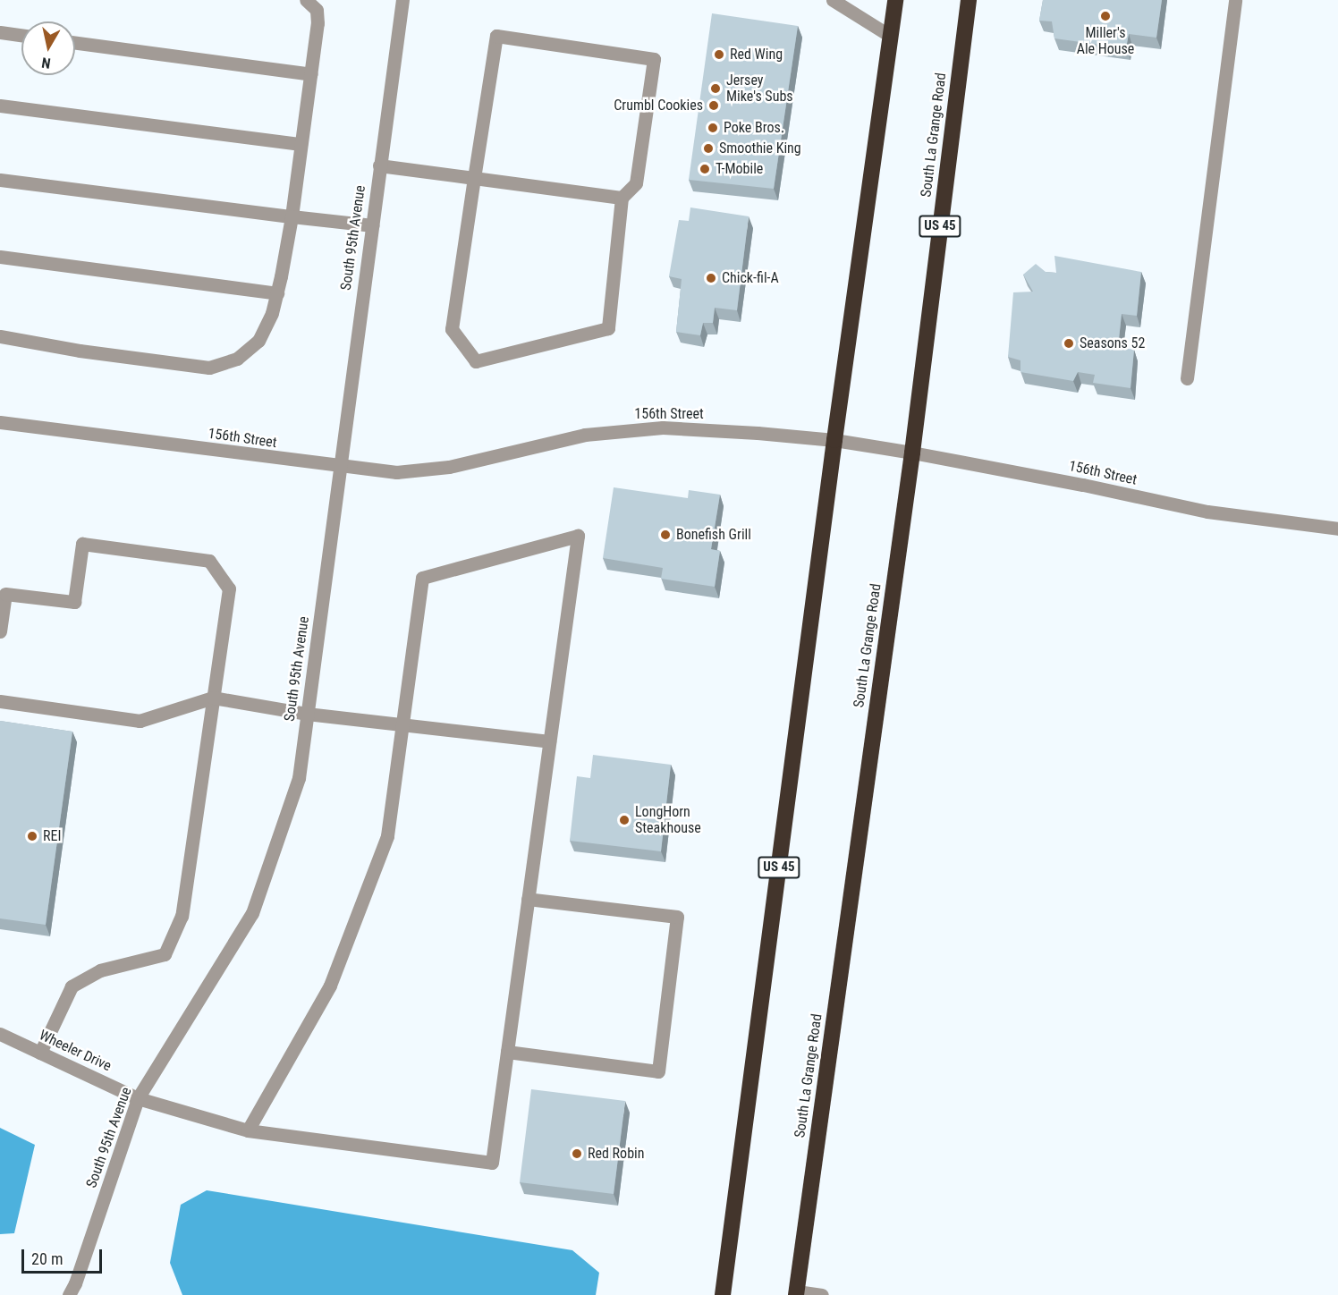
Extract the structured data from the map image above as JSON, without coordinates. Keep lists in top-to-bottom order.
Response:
{
  "streets": {
    "highway": ["South La Grange Road", "US 45"],
    "street": ["South 95th Avenue", "156th Street", "Wheeler Drive"]
  },
  "crossings": [
    ["South La Grange Road", "156th Street"],
    ["US 45", "156th Street"],
    ["South 95th Avenue", "156th Street"],
    ["South 95th Avenue", "Wheeler Drive"]
  ],
  "places": [
    "Miller's Ale House",
    "Red Wing",
    "Jersey Mike's Subs",
    "Crumbl Cookies",
    "Poke Bros.",
    "Smoothie King",
    "T-Mobile",
    "Chick-fil-A",
    "Seasons 52",
    "Bonefish Grill",
    "LongHorn Steakhouse",
    "REI",
    "Red Robin"
  ],
  "scale_bar": "20 m",
  "north": "bottom"
}
